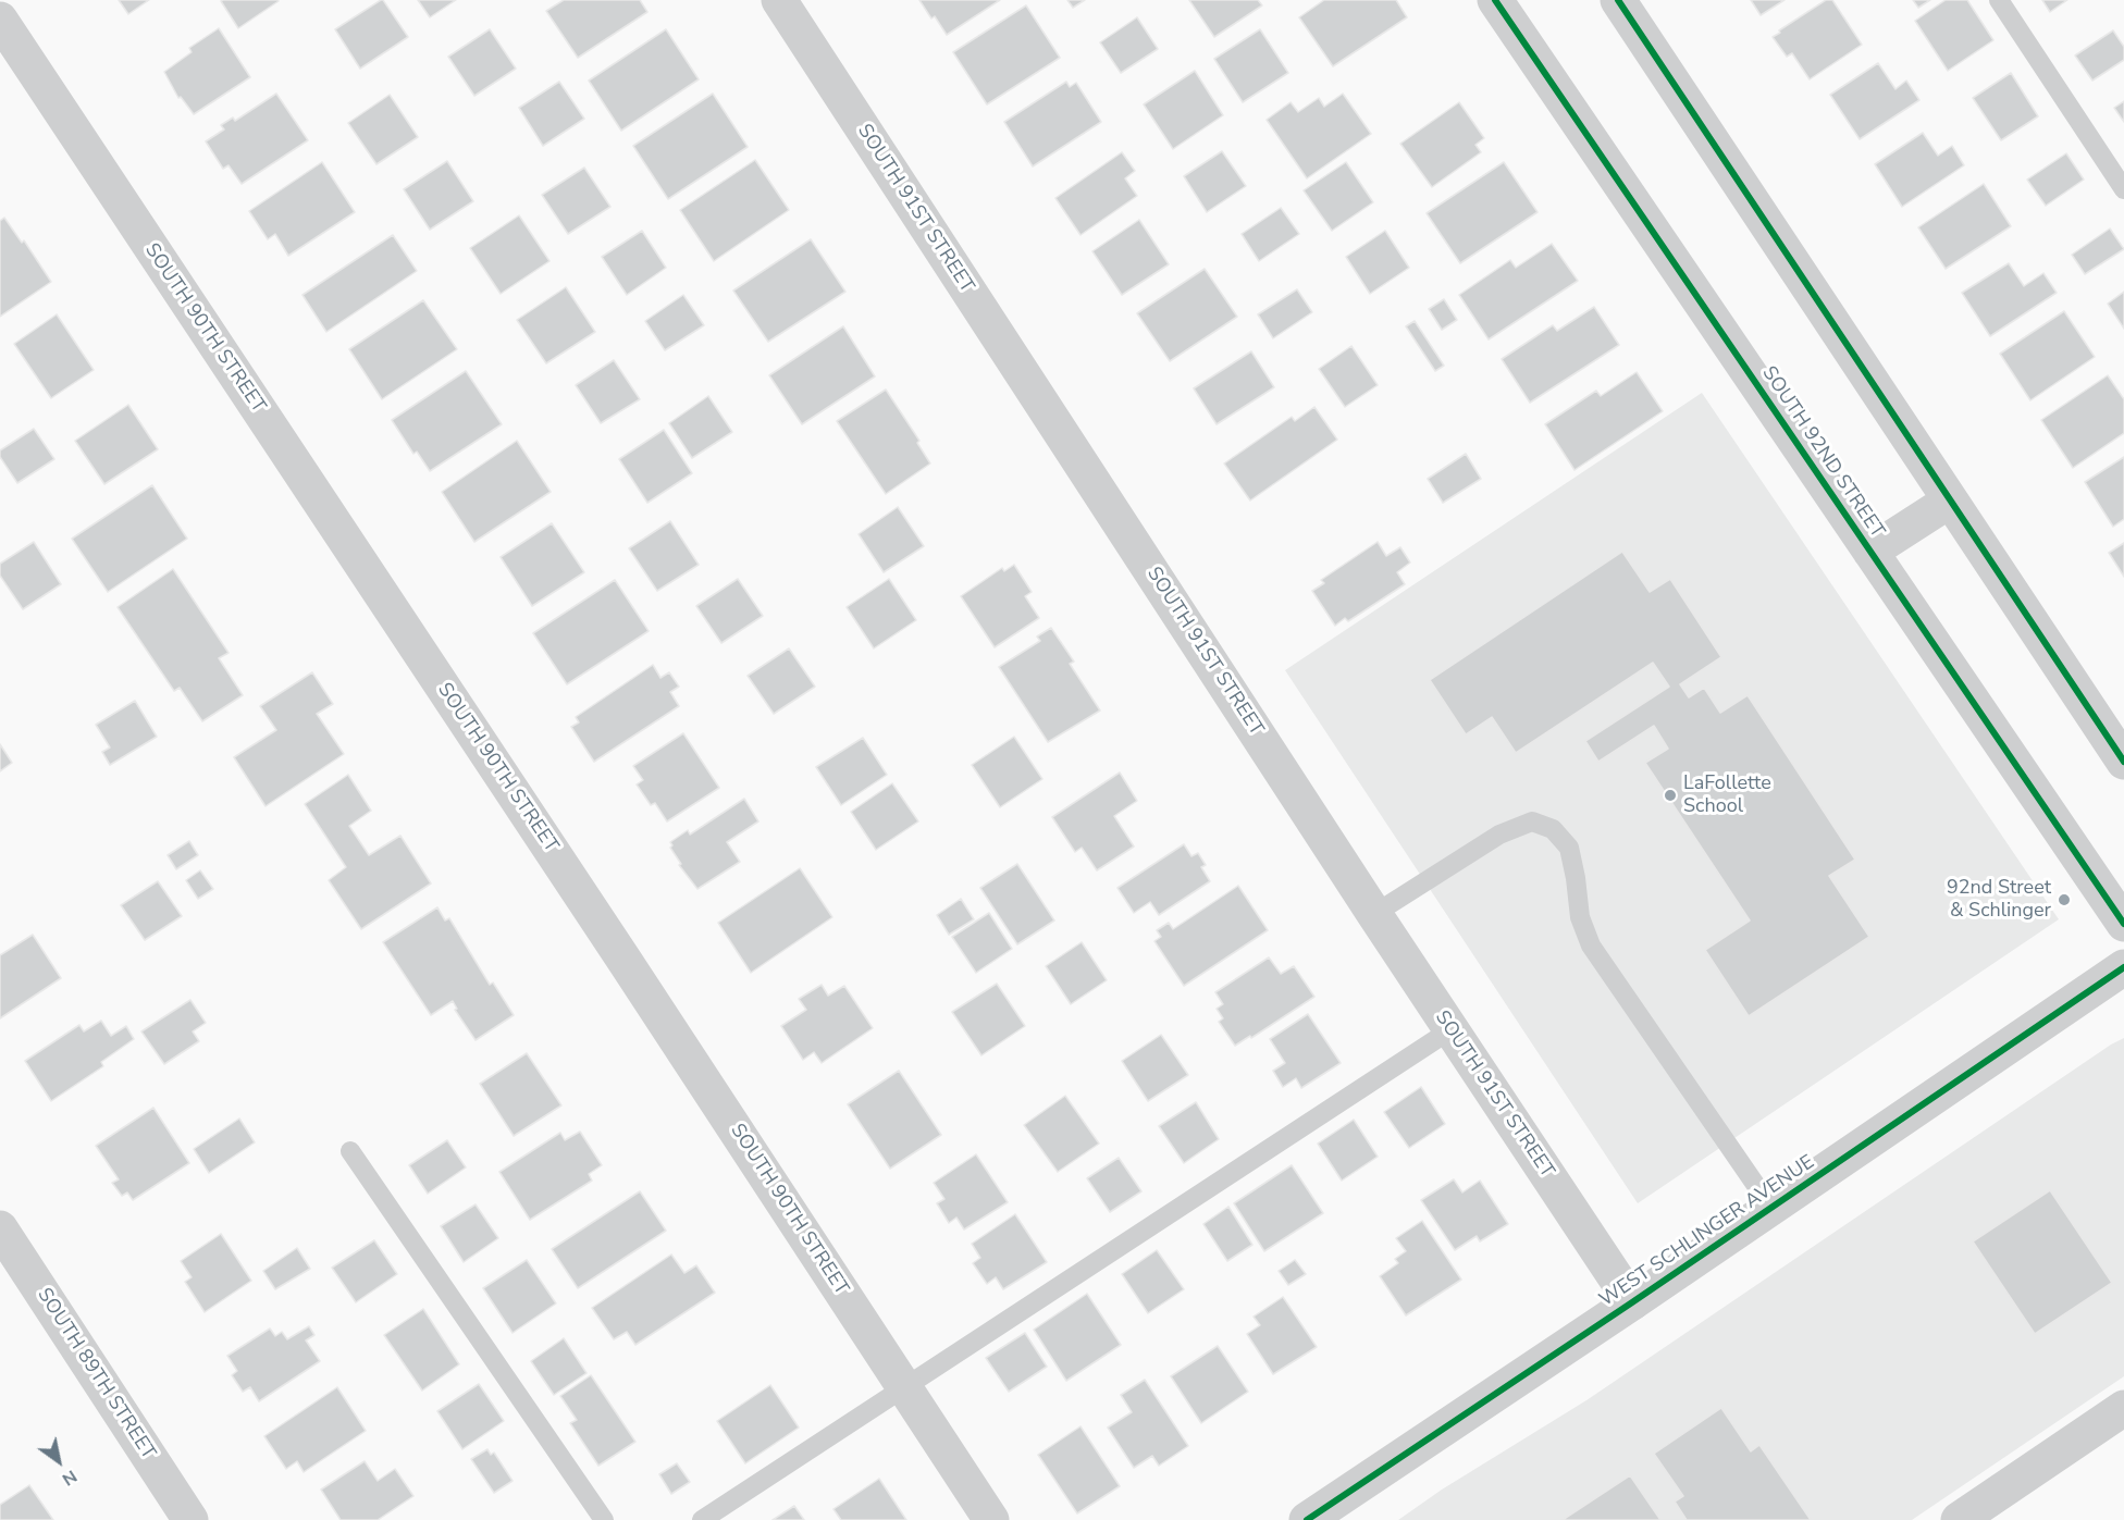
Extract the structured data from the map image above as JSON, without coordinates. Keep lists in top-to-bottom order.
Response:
{
  "streets": {
    "street": [
      "SOUTH 91ST STREET",
      "SOUTH 90TH STREET",
      "SOUTH 92ND STREET",
      "WEST SCHLINGER AVENUE",
      "SOUTH 89TH STREET"
    ]
  },
  "crossings": [
    ["SOUTH 91ST STREET", "WEST SCHLINGER AVENUE"]
  ],
  "places": ["LaFollette School", "92nd Street & Schlinger"],
  "north": "bottom right"
}
